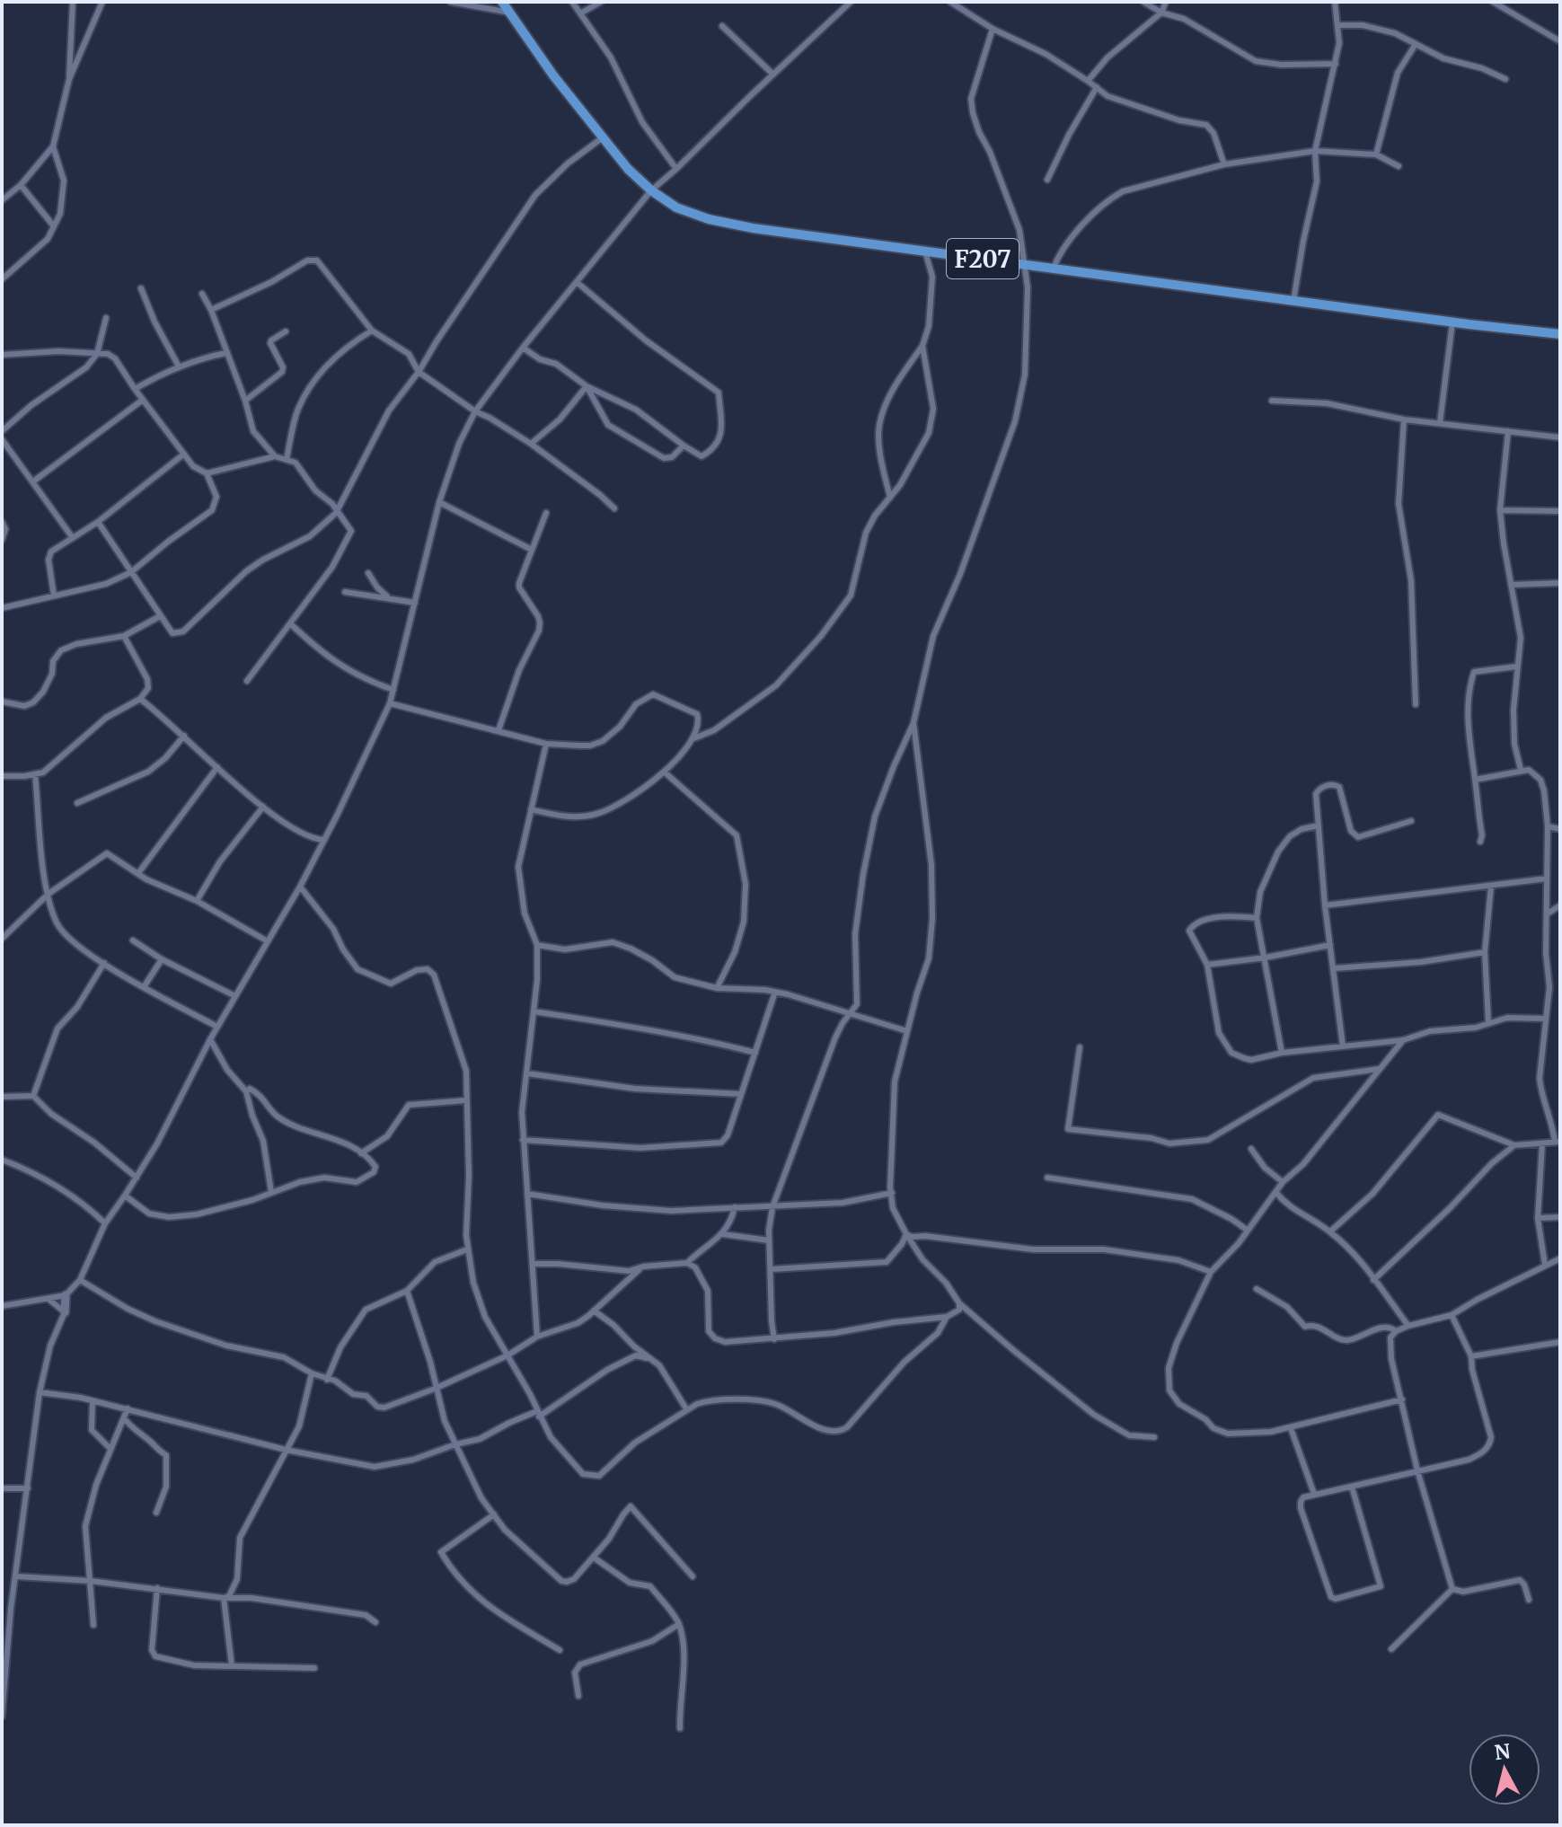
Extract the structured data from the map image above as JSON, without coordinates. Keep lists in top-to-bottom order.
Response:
{
  "streets": {
    "main road": ["F207"]
  },
  "north": "top"
}
